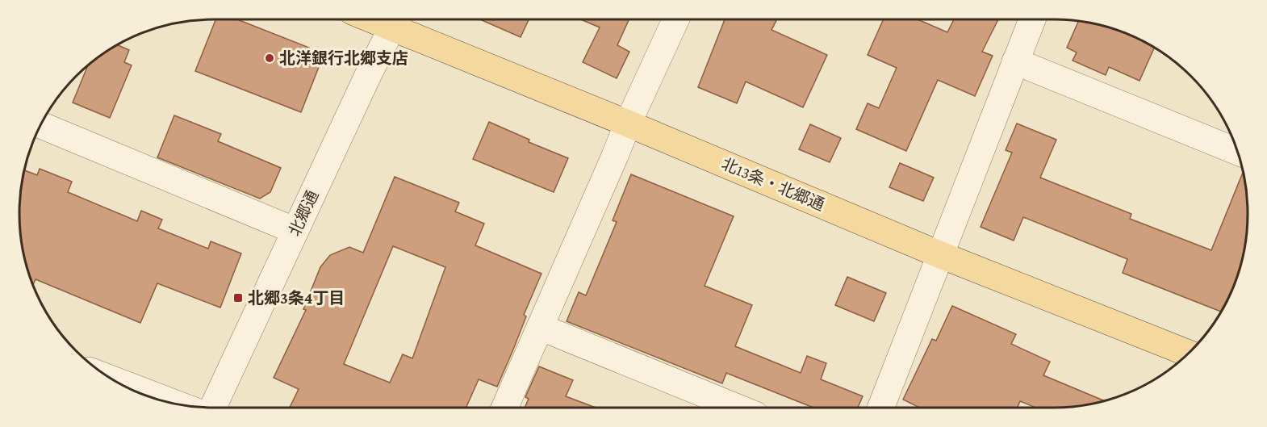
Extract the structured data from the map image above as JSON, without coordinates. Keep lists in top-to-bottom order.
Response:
{
  "streets": {
    "main road": ["北13条・北郷通"],
    "street": ["北郷通"]
  },
  "crossings": [
    ["北13条・北郷通", "北郷通"]
  ],
  "places": {
    "other": ["北洋銀行北郷支店"],
    "transit": ["北郷3条4丁目"]
  }
}
